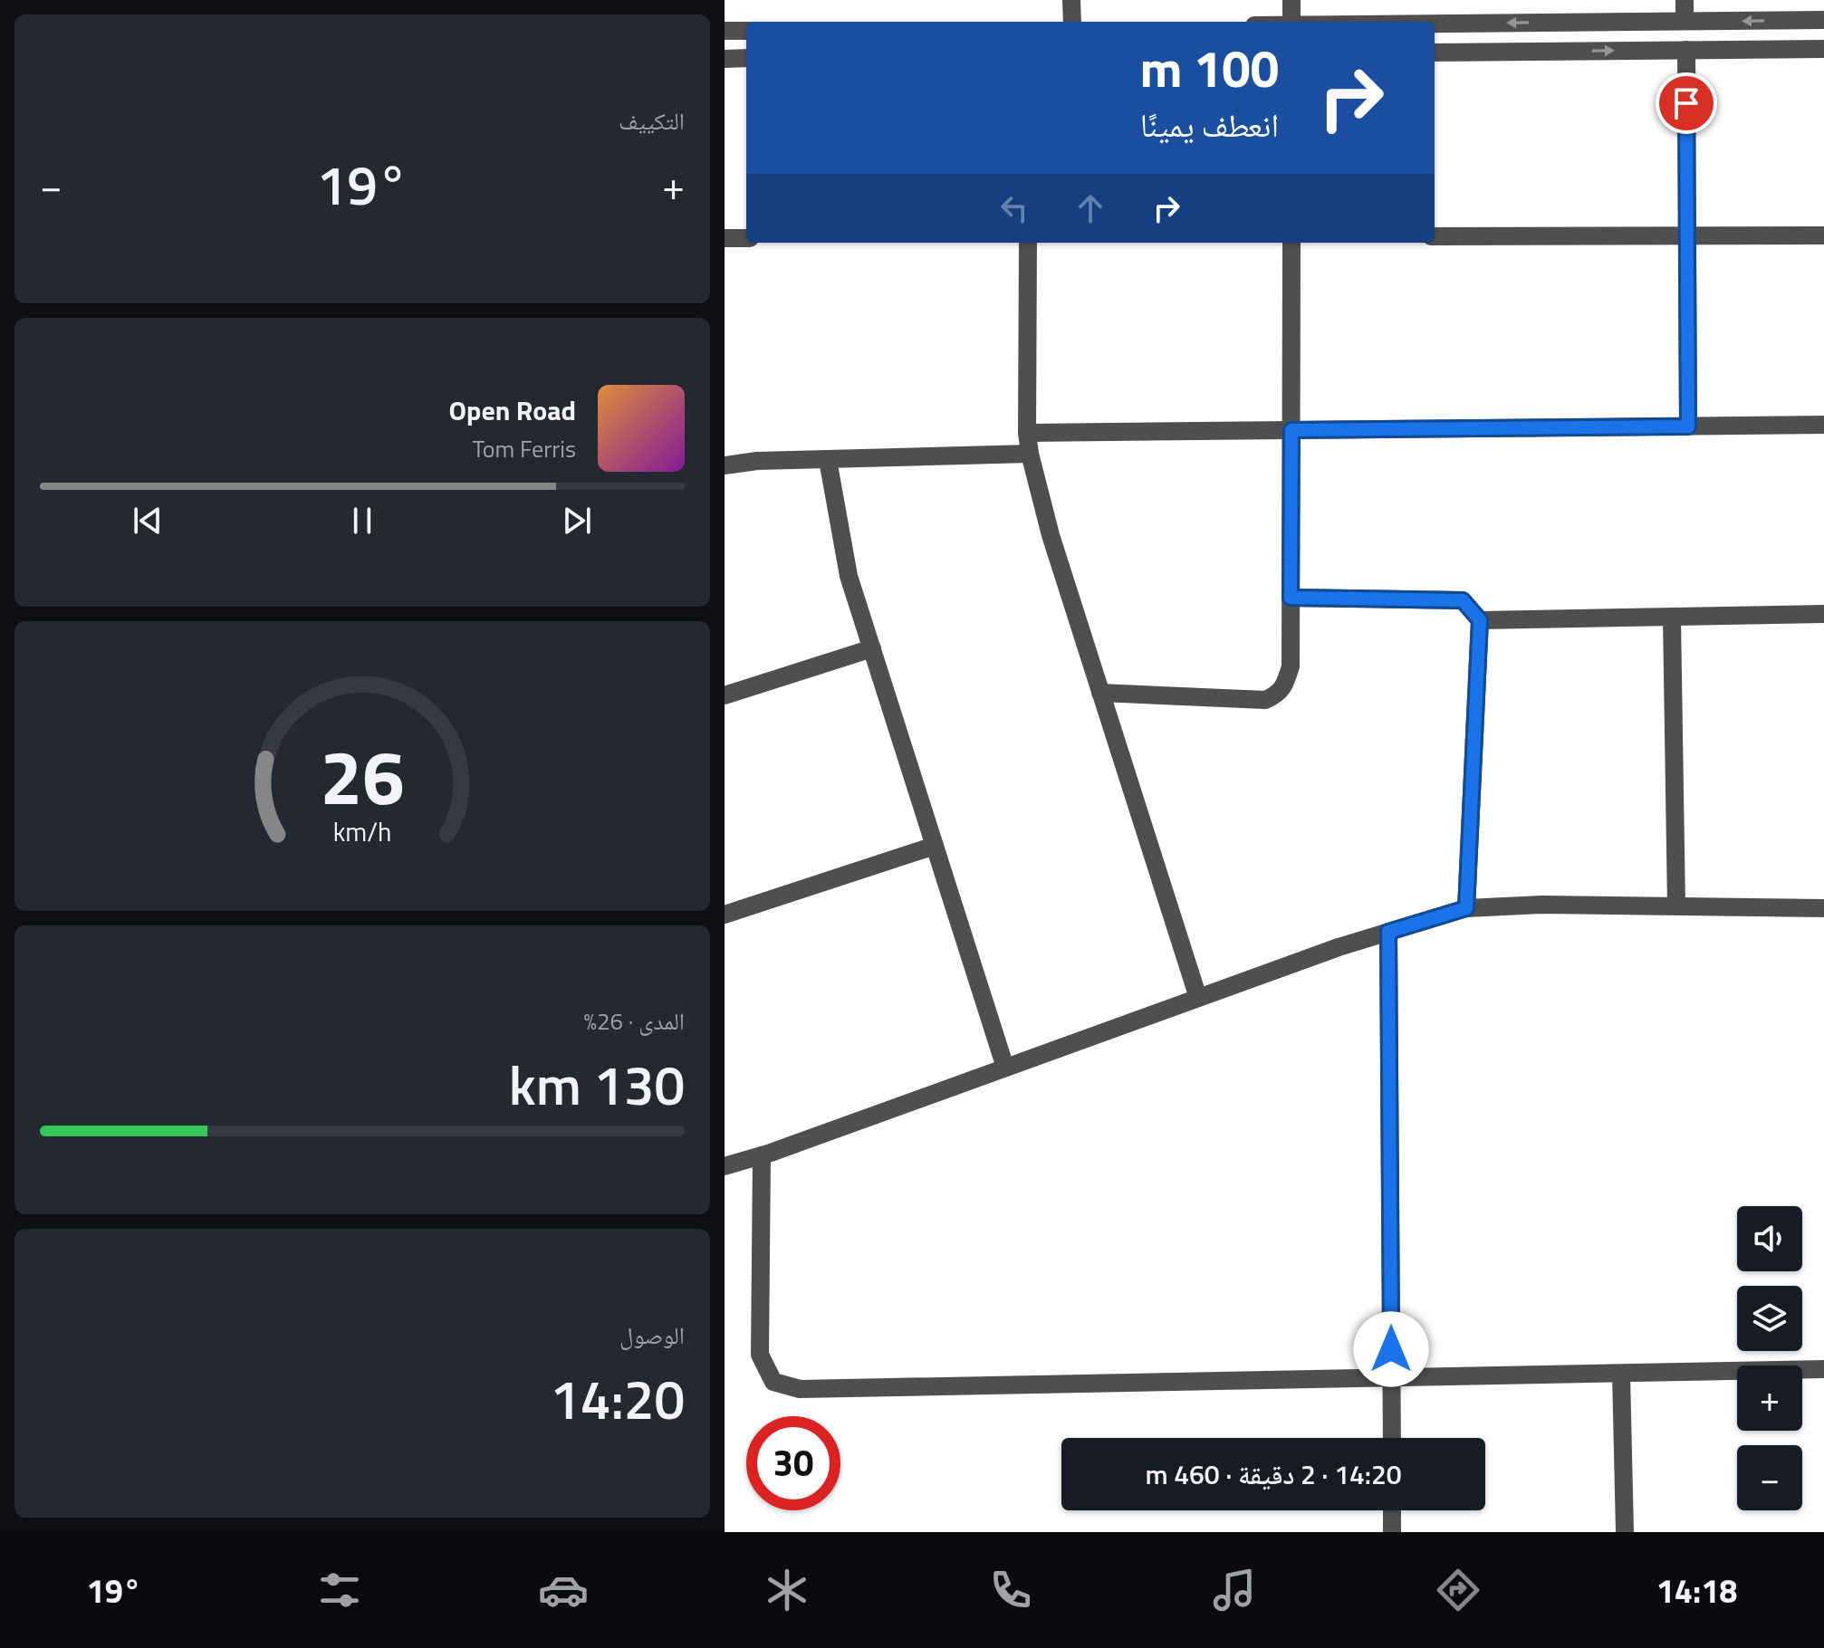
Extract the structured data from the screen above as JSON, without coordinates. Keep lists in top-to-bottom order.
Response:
{
  "page": {
    "tile": [
      "التكييف",
      ["المدى · 26%", "130 km"],
      ["الوصول", "14:20"]
    ],
    "turn": ["100 m", "انعطف يمينًا"],
    "heat": ["−", "19°", "+"],
    "song": ["Open Road", "Tom Ferris"],
    "map_buttons": ["+", "−"],
    "limit": "30",
    "trip": "14:20 · 2 دقيقة · 460 m",
    "tabs": ["14:18", "19°"],
    "gauge": ["26", "km/h"]
  }
}
